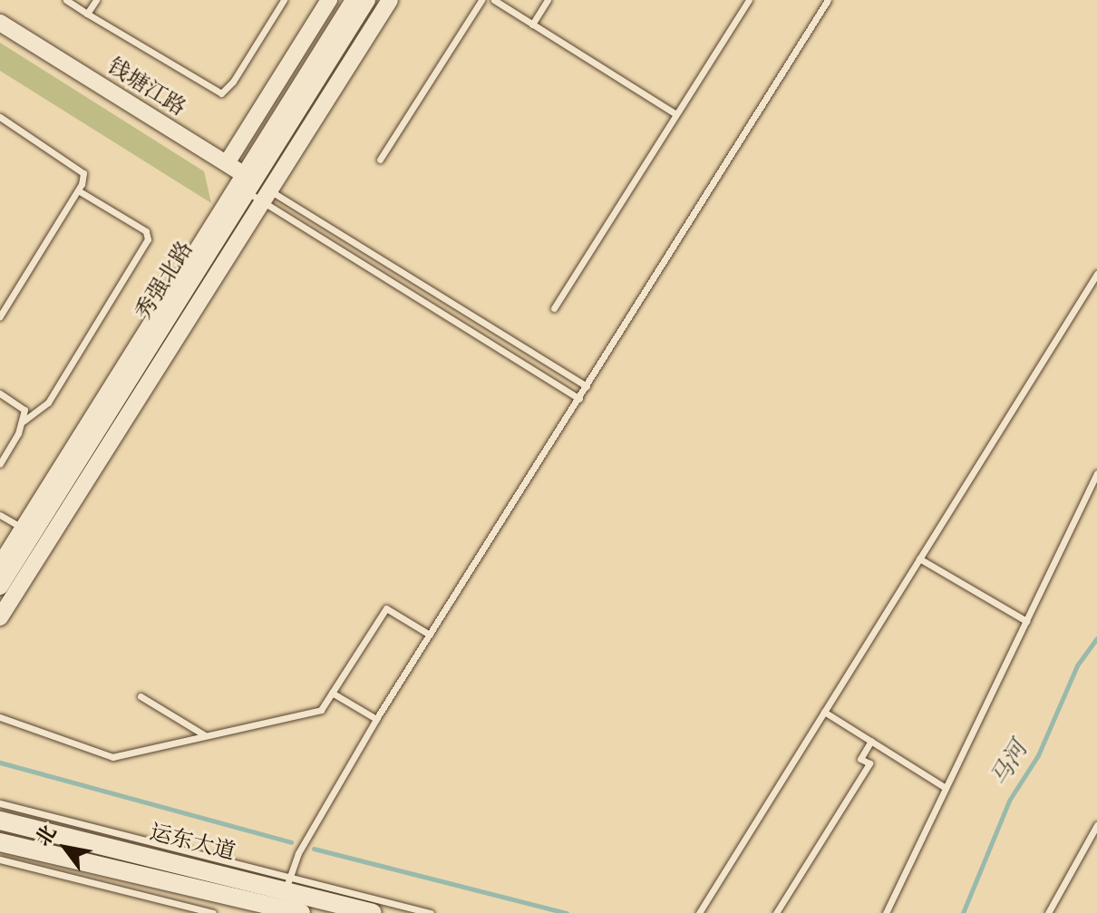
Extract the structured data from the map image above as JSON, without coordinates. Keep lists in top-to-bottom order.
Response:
{
  "streets": {
    "main road": ["运东大道"],
    "street": ["钱塘江路", "秀强北路"]
  },
  "crossings": [
    ["钱塘江路", "秀强北路"]
  ],
  "water": ["马河"],
  "north": "top left"
}
